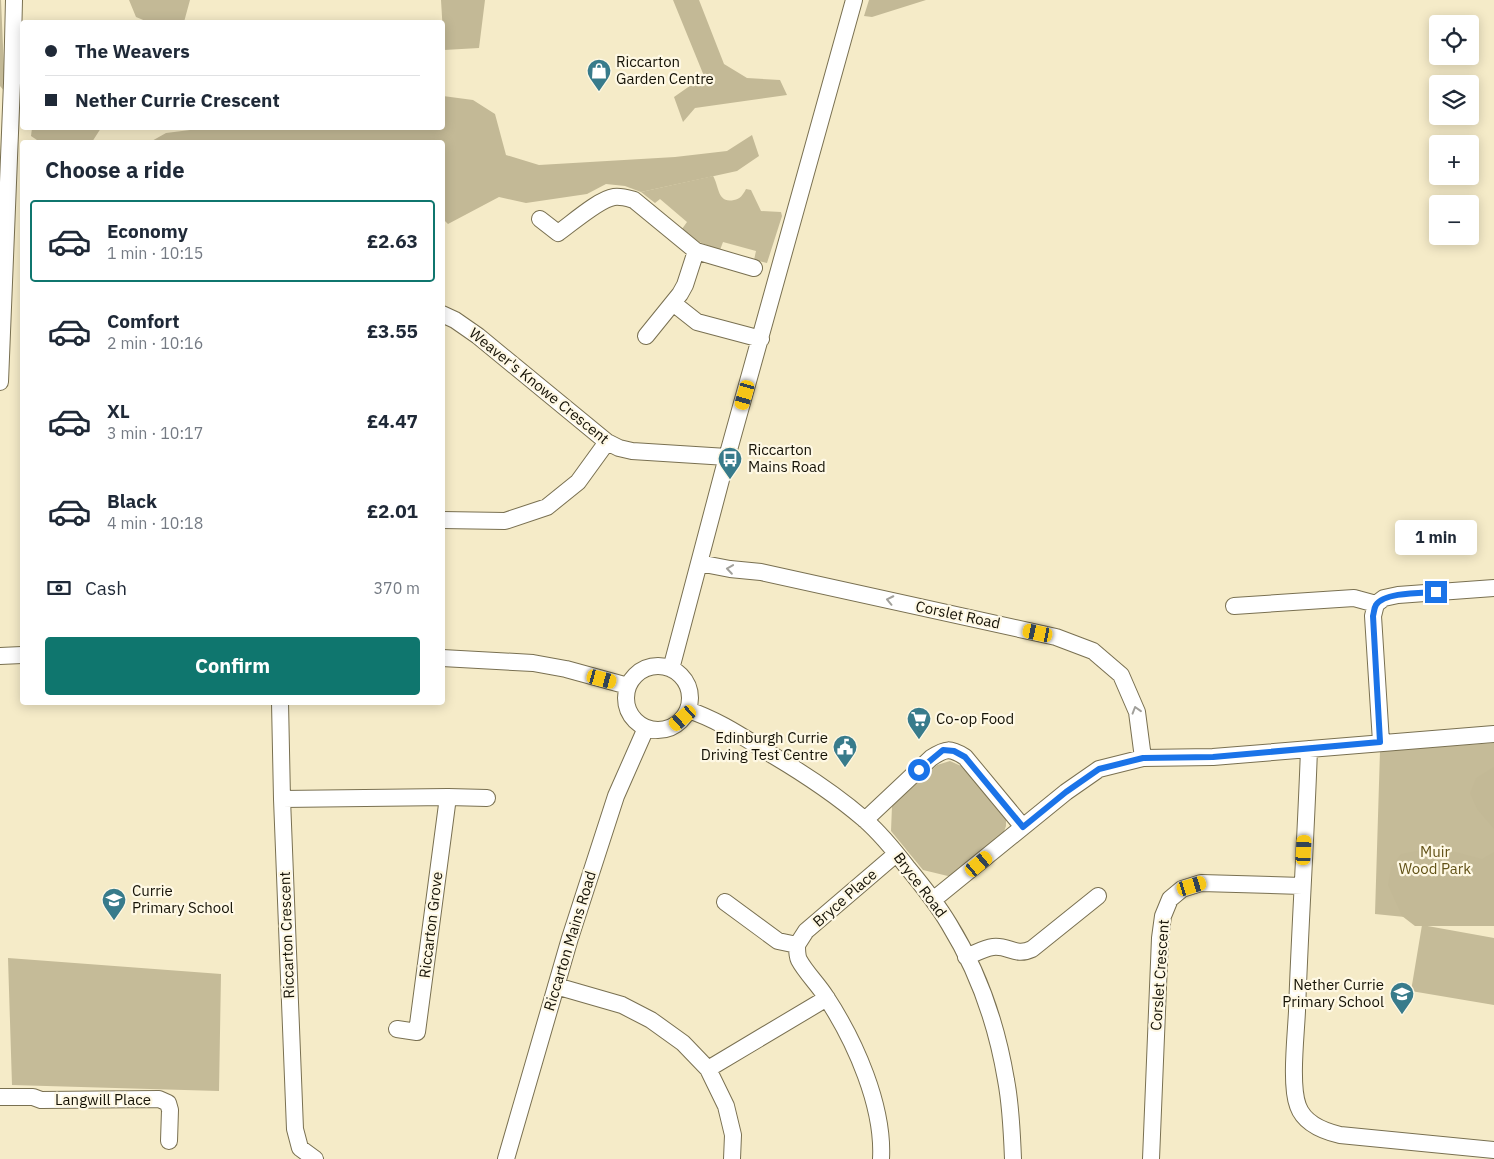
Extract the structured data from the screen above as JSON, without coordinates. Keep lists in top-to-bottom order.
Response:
{
  "streets": {
    "street": [
      "Weaver's Knowe Crescent",
      "Corslet Road",
      "Bryce Road",
      "Bryce Place",
      "Riccarton Grove",
      "Riccarton Crescent",
      "Riccarton Mains Road",
      "Corslet Crescent",
      "Langwill Place"
    ]
  },
  "crossings": [
    ["Bryce Road", "Bryce Place"],
    ["Bryce Road", "Riccarton Mains Road"]
  ],
  "one_way": ["Corslet Road"],
  "parks": ["Muir Wood Park"],
  "places": {
    "shop": ["Riccarton Garden Centre"],
    "bus stop": ["Riccarton Mains Road"],
    "supermarket": ["Co-op Food"],
    "public building": ["Edinburgh Currie Driving Test Centre"],
    "school or university": ["Currie Primary School", "Nether Currie Primary School"]
  },
  "page": {
    "map_buttons": ["+", "−"],
    "banner": ["The Weavers", "Nether Currie Crescent"],
    "heading": "Choose a ride",
    "list": [
      {
        "name": "Economy",
        "note": "1 min · 10:15",
        "value": "£2.63"
      },
      {
        "name": "Comfort",
        "note": "2 min · 10:16",
        "value": "£3.55"
      },
      {
        "name": "XL",
        "note": "3 min · 10:17",
        "value": "£4.47"
      },
      {
        "name": "Black",
        "note": "4 min · 10:18",
        "value": "£2.01"
      }
    ],
    "bubble": "1 min",
    "pay": ["Cash", "370 m"],
    "buttons": "Confirm"
  }
}
